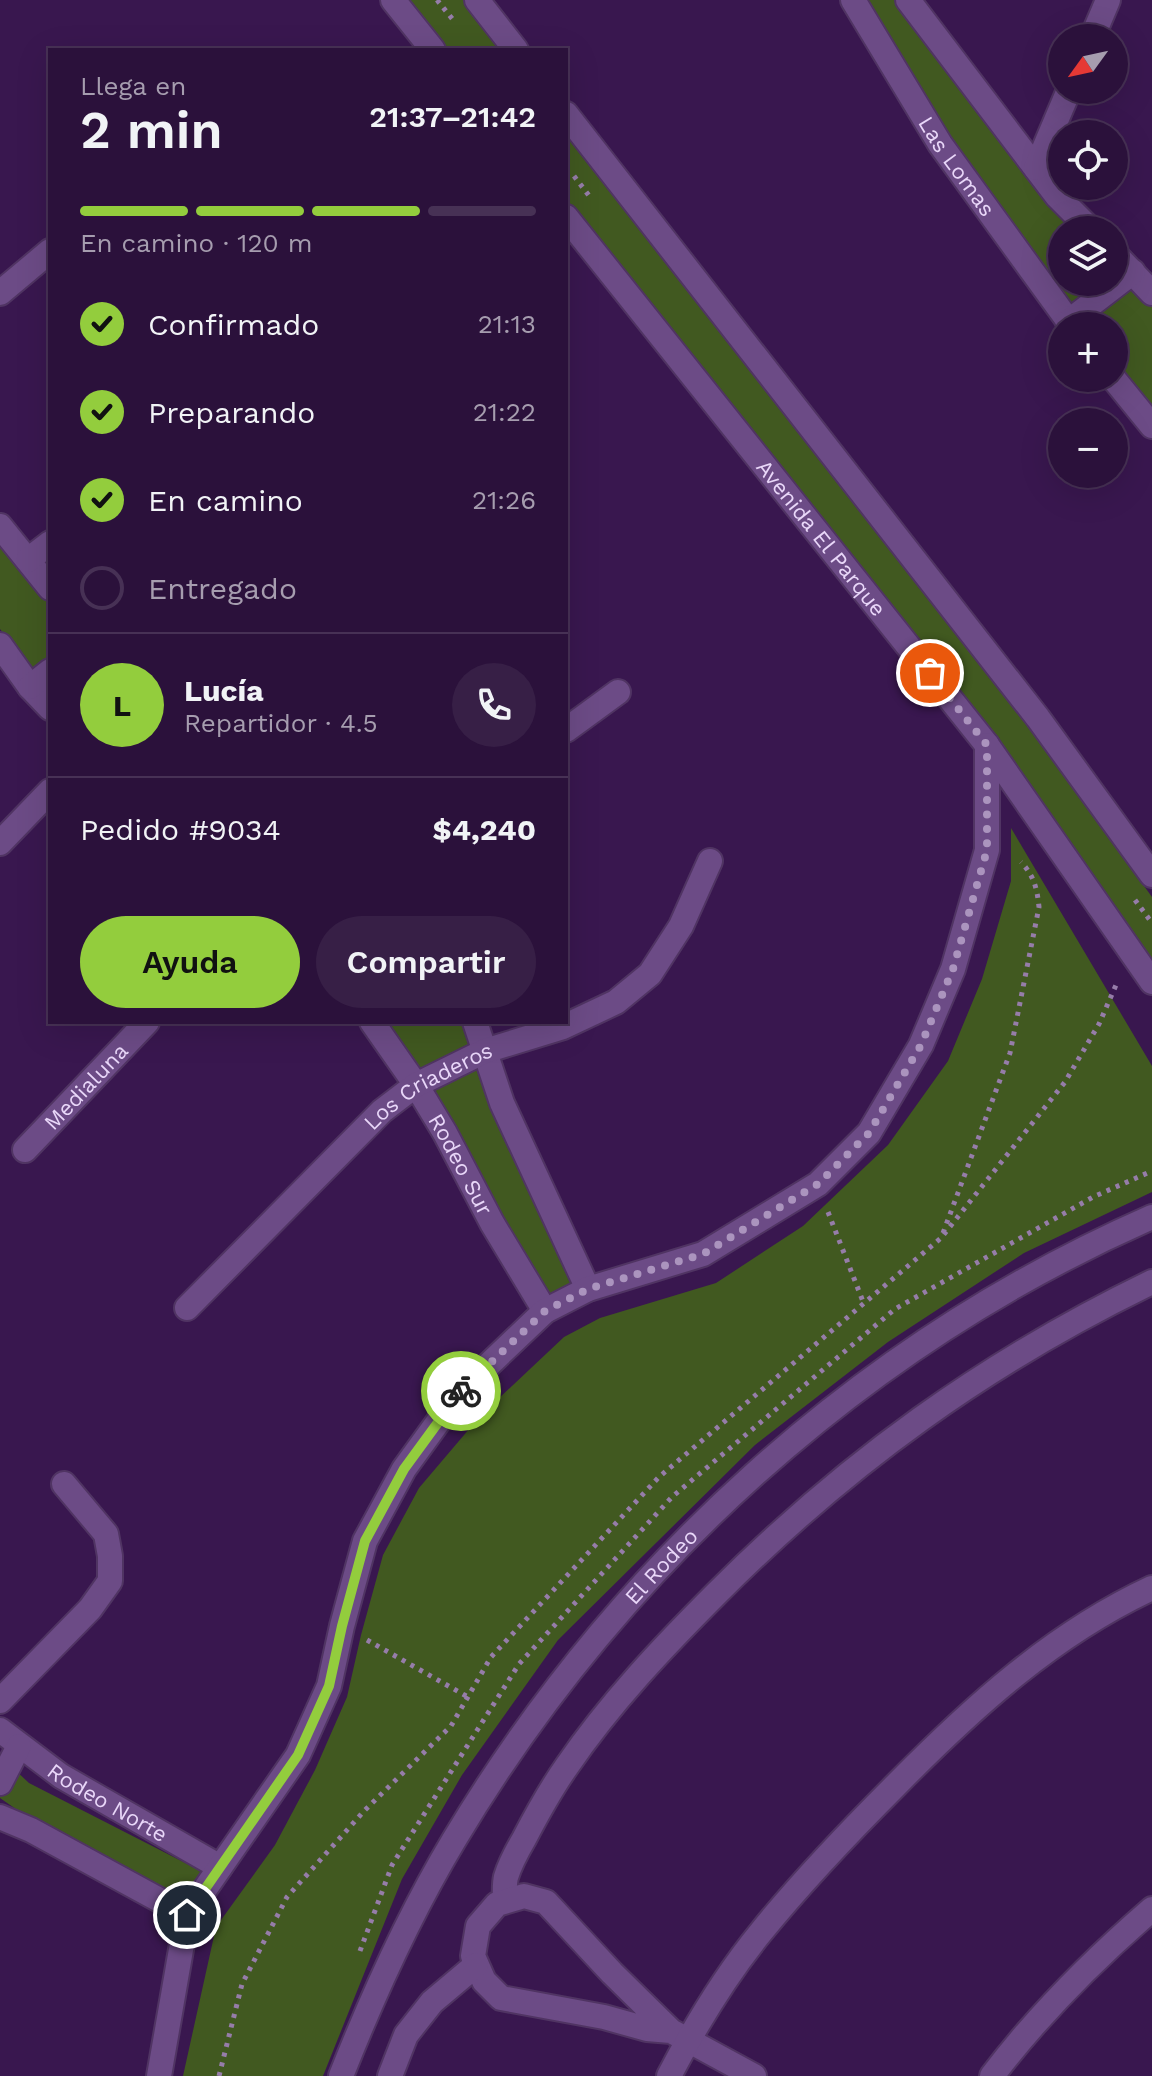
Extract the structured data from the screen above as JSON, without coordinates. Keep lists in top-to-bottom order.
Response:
{
  "streets": {
    "street": [
      "Las Lomas",
      "Avenida El Parque",
      "Medialuna",
      "Los Criaderos",
      "Rodeo Sur",
      "El Rodeo",
      "Rodeo Norte"
    ]
  },
  "crossings": [
    ["Los Criaderos", "Rodeo Sur"]
  ],
  "north": "bottom left",
  "page": {
    "map_buttons": ["+", "−"],
    "heading": ["2 min", "Llega en", "21:37–21:42"],
    "panel": [
      "Lucía",
      "Repartidor · 4.5",
      "Pedido #9034",
      "$4,240"
    ],
    "bar": "En camino · 120 m",
    "list": [
      ["Confirmado", "21:13"],
      ["Preparando", "21:22"],
      ["En camino", "21:26"],
      "Entregado"
    ],
    "round": "L",
    "buttons": ["Ayuda", "Compartir"]
  }
}
